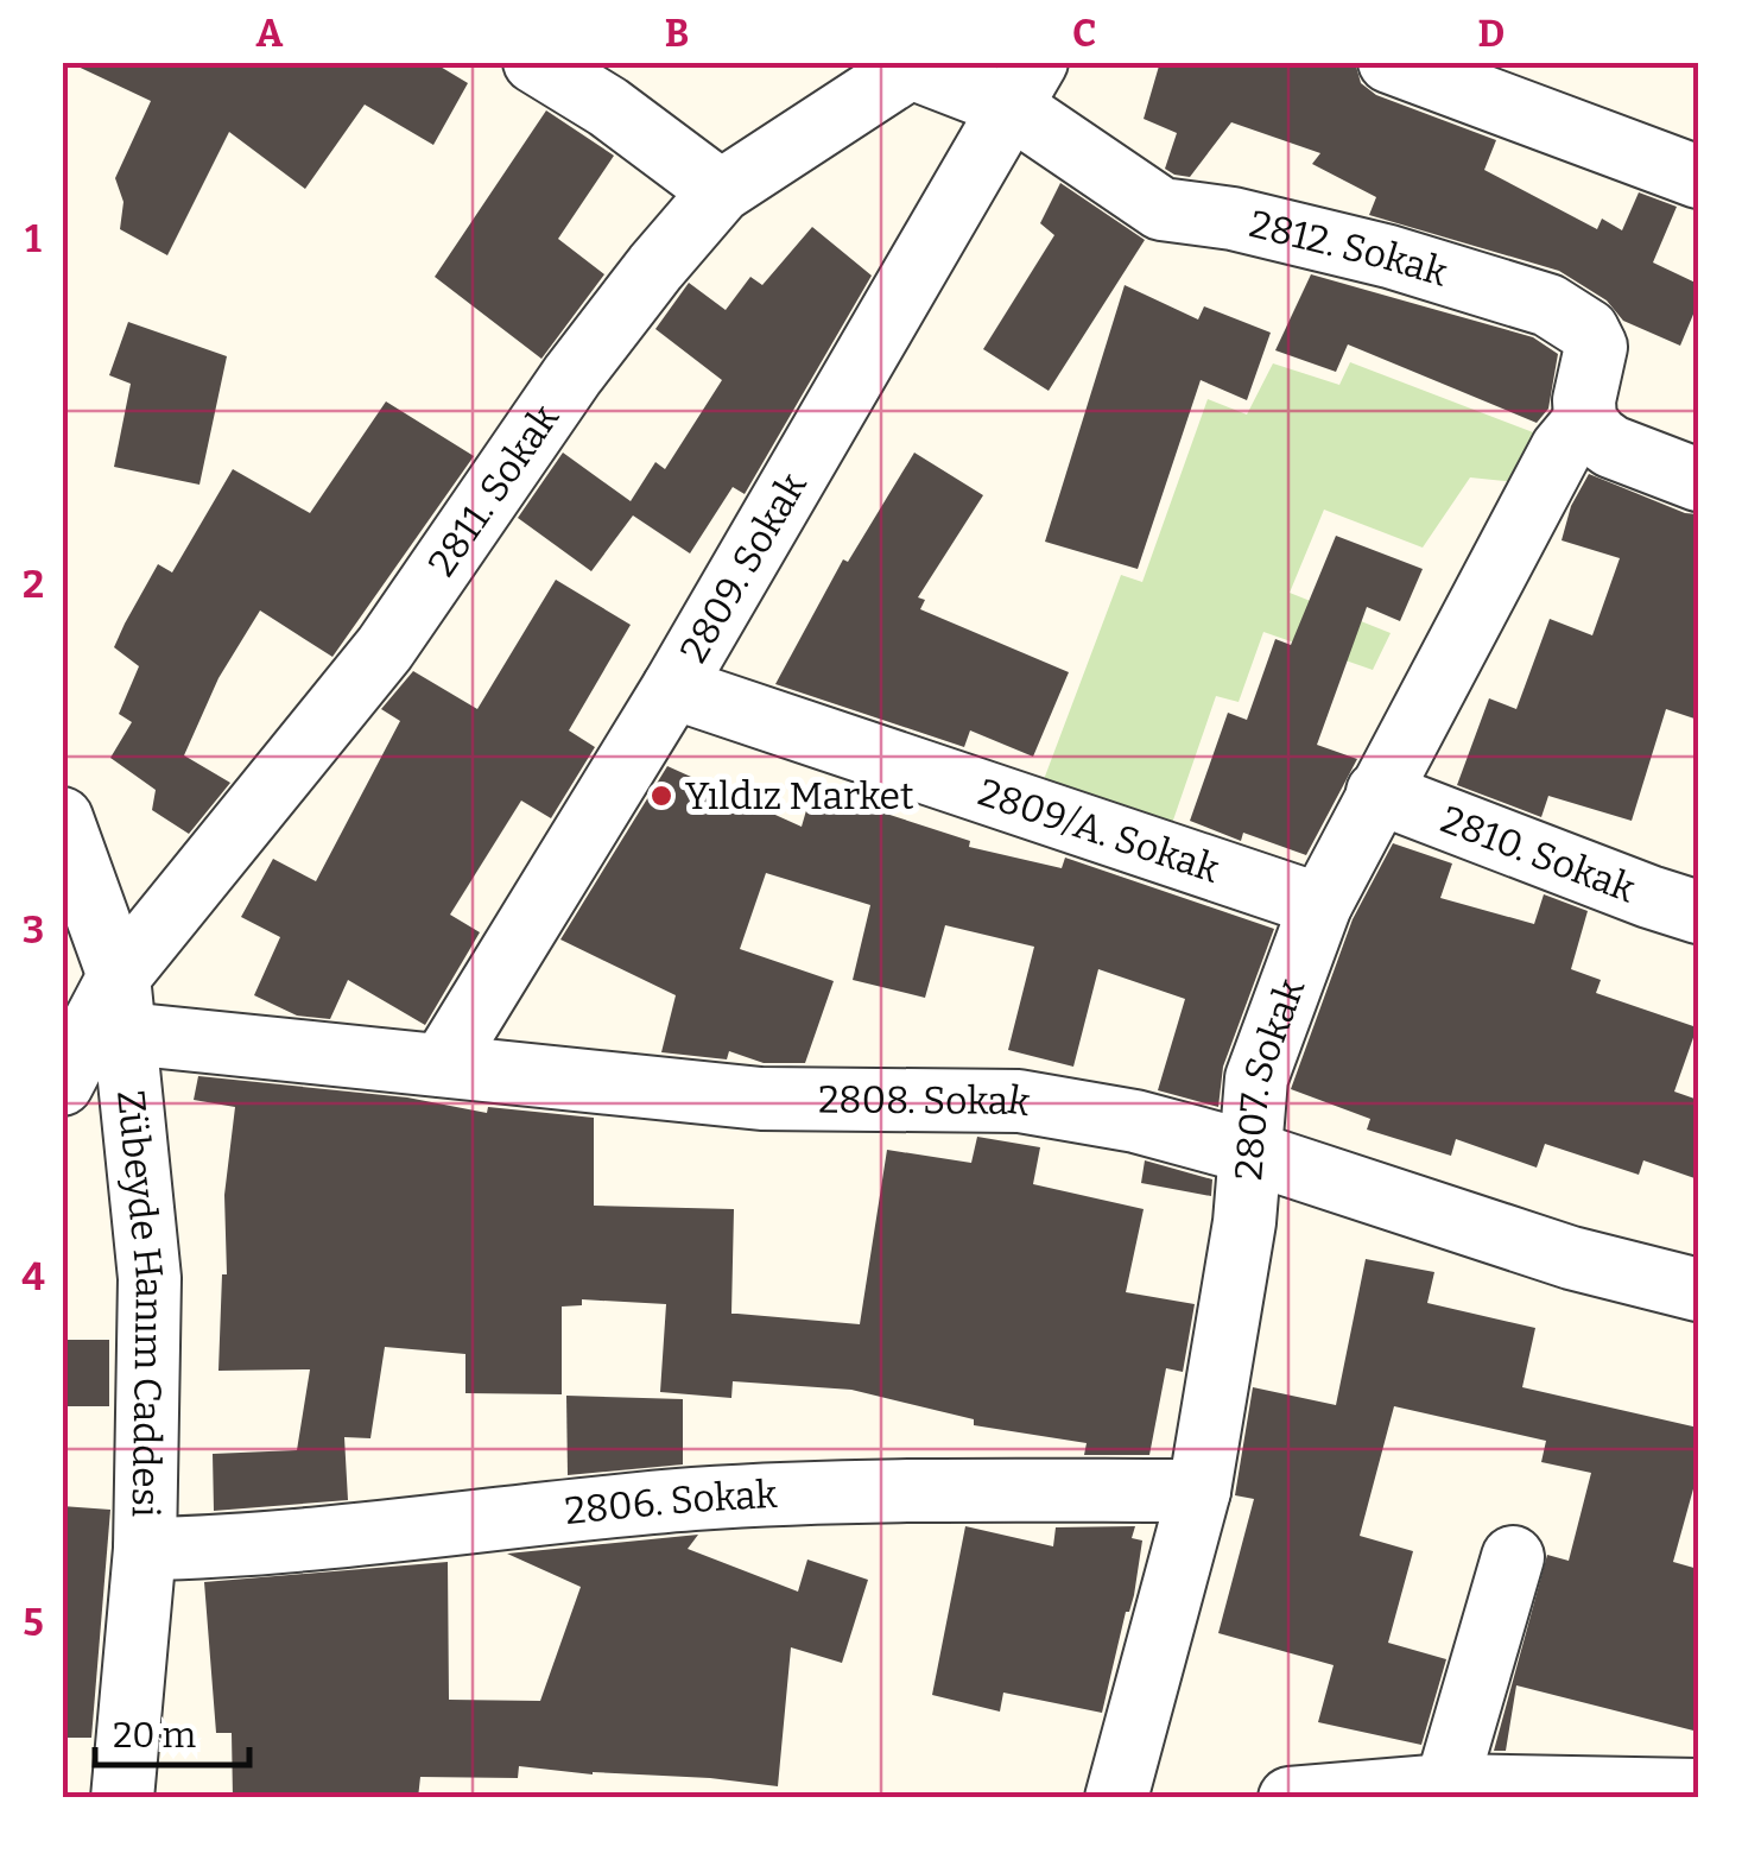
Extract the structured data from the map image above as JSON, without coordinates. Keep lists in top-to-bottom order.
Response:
{
  "streets": {
    "street": [
      "2812. Sokak",
      "2811. Sokak",
      "2809. Sokak",
      "2809/A. Sokak",
      "2810. Sokak",
      "2807. Sokak",
      "2808. Sokak",
      "Zübeyde Hanım Caddesi",
      "2806. Sokak"
    ]
  },
  "crossings": [
    ["2812. Sokak", "2811. Sokak"],
    ["2812. Sokak", "2809. Sokak"],
    ["2812. Sokak", "2807. Sokak"],
    ["2811. Sokak", "2808. Sokak"],
    ["2811. Sokak", "Zübeyde Hanım Caddesi"],
    ["2809. Sokak", "2809/A. Sokak"],
    ["2809. Sokak", "2808. Sokak"],
    ["2809/A. Sokak", "2807. Sokak"],
    ["2810. Sokak", "2807. Sokak"],
    ["2807. Sokak", "2808. Sokak"],
    ["2807. Sokak", "2806. Sokak"],
    ["2808. Sokak", "Zübeyde Hanım Caddesi"],
    ["Zübeyde Hanım Caddesi", "2806. Sokak"]
  ],
  "places": ["Yıldız Market"],
  "scale_bar": "20 m",
  "grid": {
    "columns": [
      "A",
      "B",
      "C",
      "D"
    ],
    "rows": [
      "1",
      "2",
      "3",
      "4",
      "5"
    ]
  }
}
